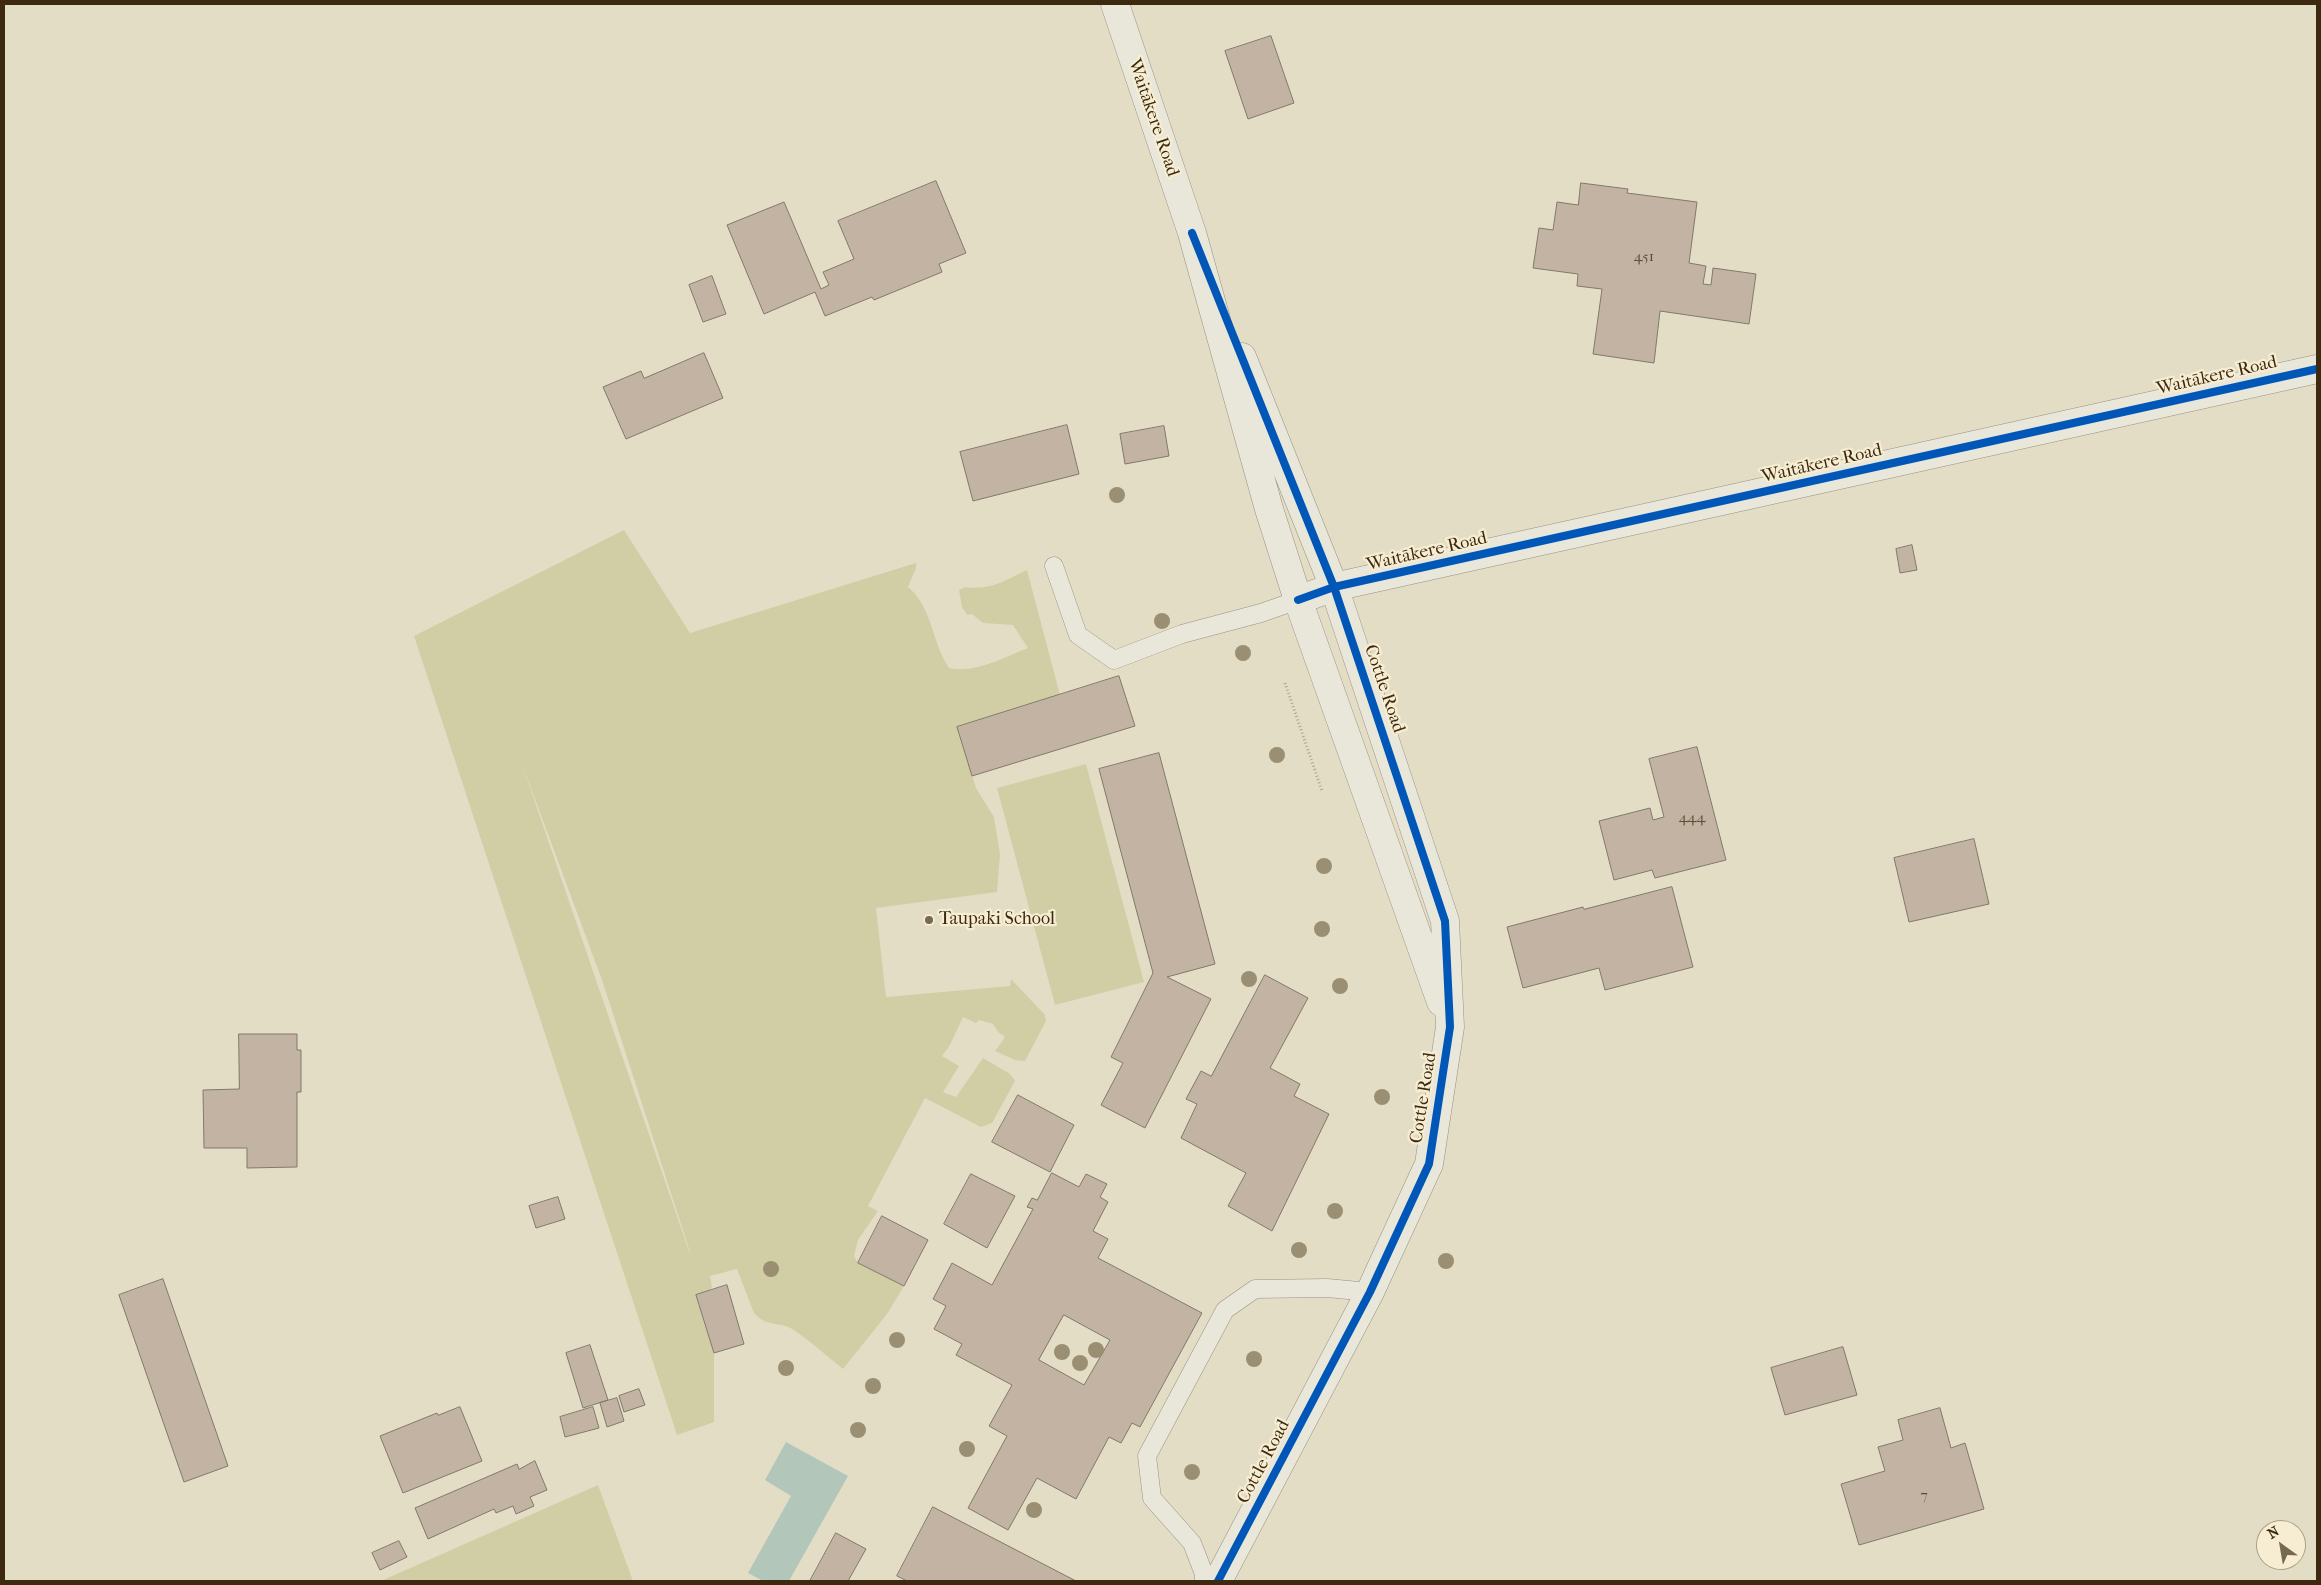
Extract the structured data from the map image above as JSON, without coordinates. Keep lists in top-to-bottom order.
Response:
{
  "streets": {
    "street": ["Waitākere Road", "Cottle Road"]
  },
  "crossings": [
    ["Waitākere Road", "Cottle Road"]
  ],
  "places": ["Taupaki School"],
  "house_numbers": ["451", "444", "7"],
  "north": "top left"
}
